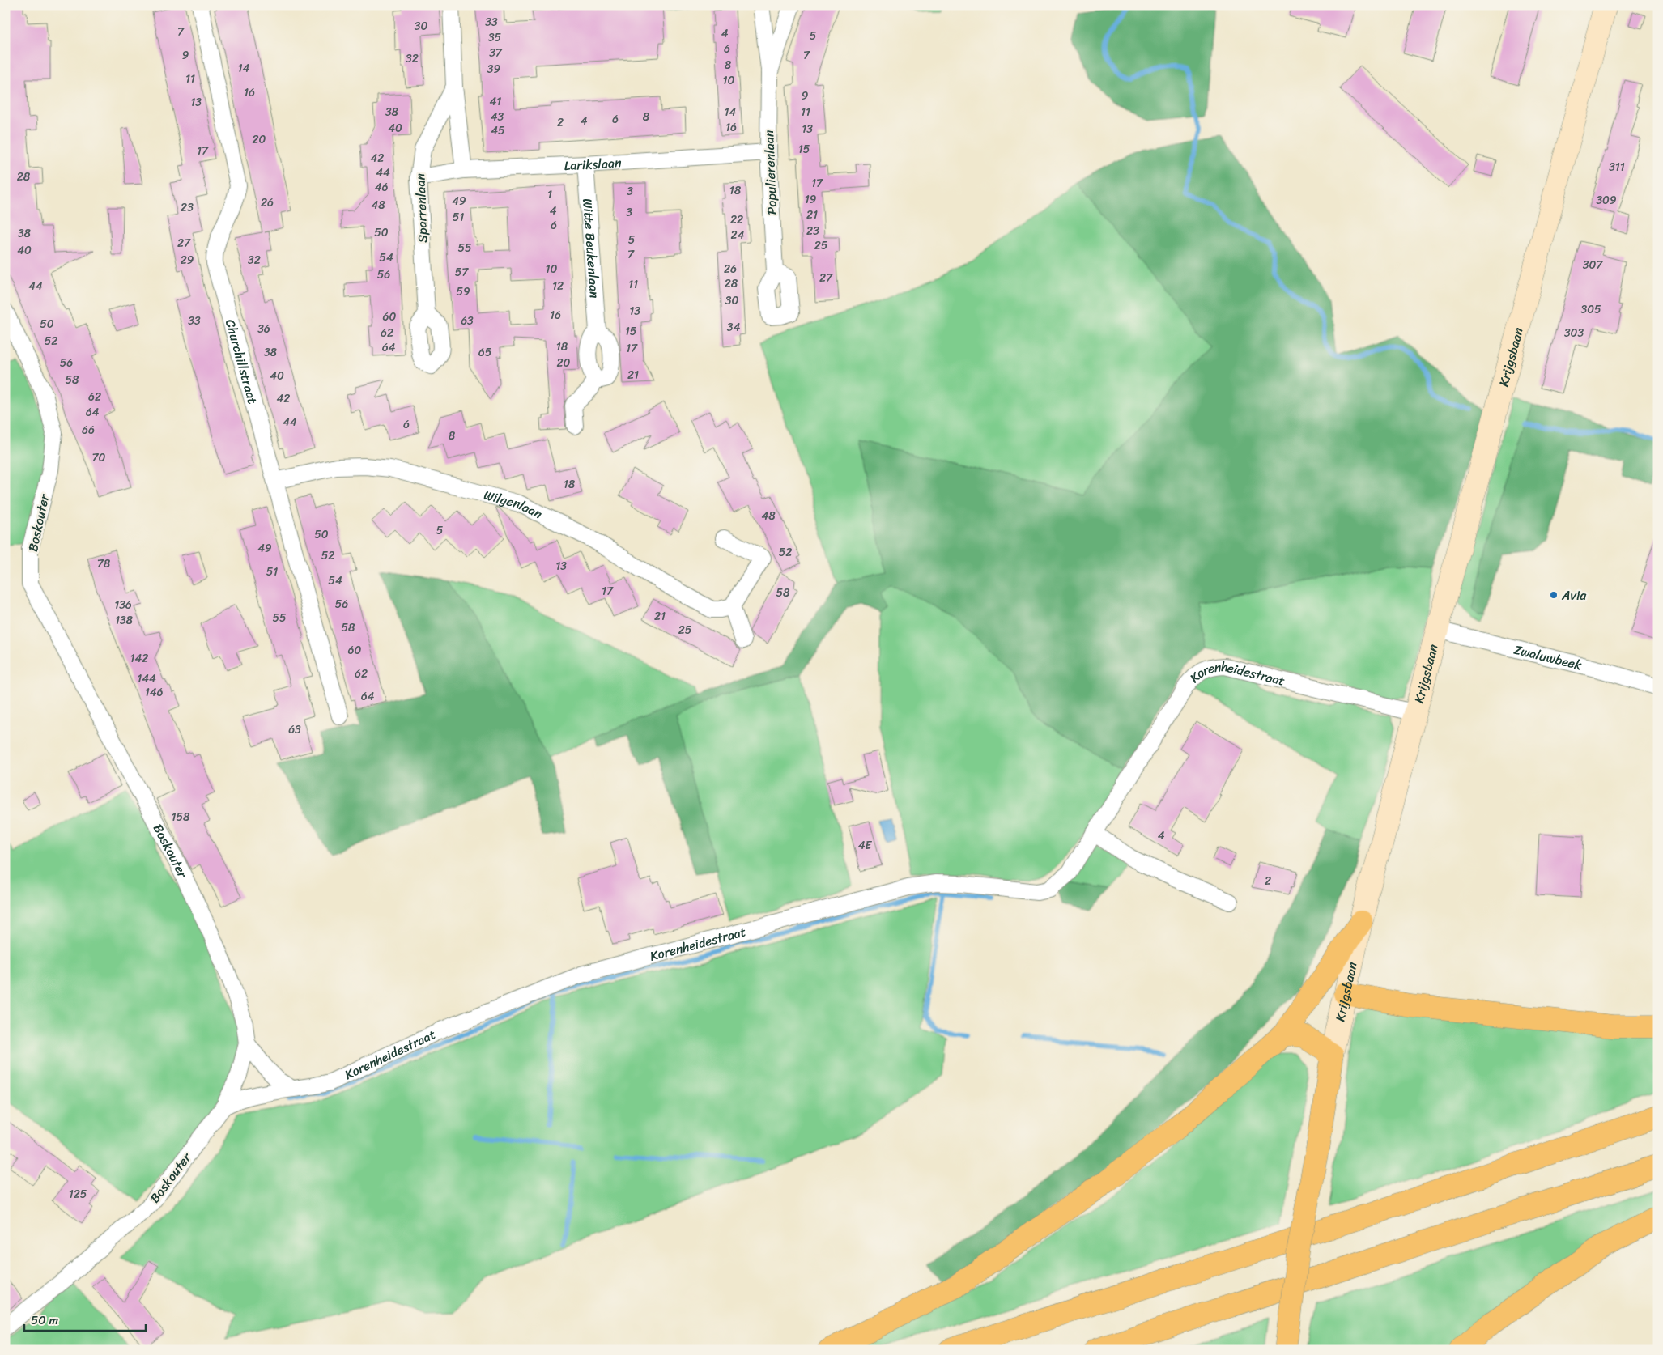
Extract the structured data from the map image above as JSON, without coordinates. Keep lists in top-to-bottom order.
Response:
{
  "streets": {
    "main road": ["Krijgsbaan"],
    "street": [
      "Larikslaan",
      "Populierenlaan",
      "Sparrenlaan",
      "Witte Beukenlaan",
      "Churchillstraat",
      "Wilgenlaan",
      "Boskouter",
      "Zwaluwbeek",
      "Korenheidestraat"
    ]
  },
  "crossings": [
    ["Larikslaan", "Populierenlaan"],
    ["Larikslaan", "Sparrenlaan"],
    ["Larikslaan", "Witte Beukenlaan"],
    ["Krijgsbaan", "Zwaluwbeek"],
    ["Krijgsbaan", "Korenheidestraat"],
    ["Churchillstraat", "Wilgenlaan"],
    ["Boskouter", "Korenheidestraat"]
  ],
  "places": ["Avia"],
  "house_numbers": [
    "33",
    "30",
    "7",
    "4",
    "5",
    "35",
    "6",
    "37",
    "9",
    "7",
    "32",
    "8",
    "14",
    "39",
    "11",
    "10",
    "16",
    "9",
    "41",
    "13",
    "38",
    "14",
    "11",
    "43",
    "8",
    "6",
    "4",
    "2",
    "16",
    "40",
    "13",
    "45",
    "20",
    "15",
    "17",
    "42",
    "311",
    "44",
    "28",
    "17",
    "46",
    "18",
    "3",
    "1",
    "19",
    "309",
    "49",
    "26",
    "48",
    "23",
    "4",
    "3",
    "21",
    "51",
    "22",
    "6",
    "23",
    "50",
    "38",
    "24",
    "5",
    "27",
    "25",
    "55",
    "40",
    "7",
    "54",
    "29",
    "32",
    "307",
    "10",
    "26",
    "57",
    "56",
    "27",
    "28",
    "11",
    "44",
    "12",
    "59",
    "30",
    "305",
    "13",
    "16",
    "60",
    "33",
    "63",
    "50",
    "34",
    "36",
    "15",
    "62",
    "303",
    "52",
    "18",
    "64",
    "17",
    "38",
    "65",
    "56",
    "20",
    "21",
    "40",
    "58",
    "62",
    "42",
    "64",
    "44",
    "6",
    "66",
    "8",
    "70",
    "18",
    "48",
    "5",
    "50",
    "49",
    "52",
    "52",
    "78",
    "13",
    "51",
    "54",
    "17",
    "58",
    "56",
    "136",
    "21",
    "55",
    "138",
    "58",
    "25",
    "60",
    "142",
    "62",
    "144",
    "146",
    "64",
    "63",
    "158",
    "4",
    "4E",
    "2",
    "125"
  ],
  "scale_bar": "50 m"
}
